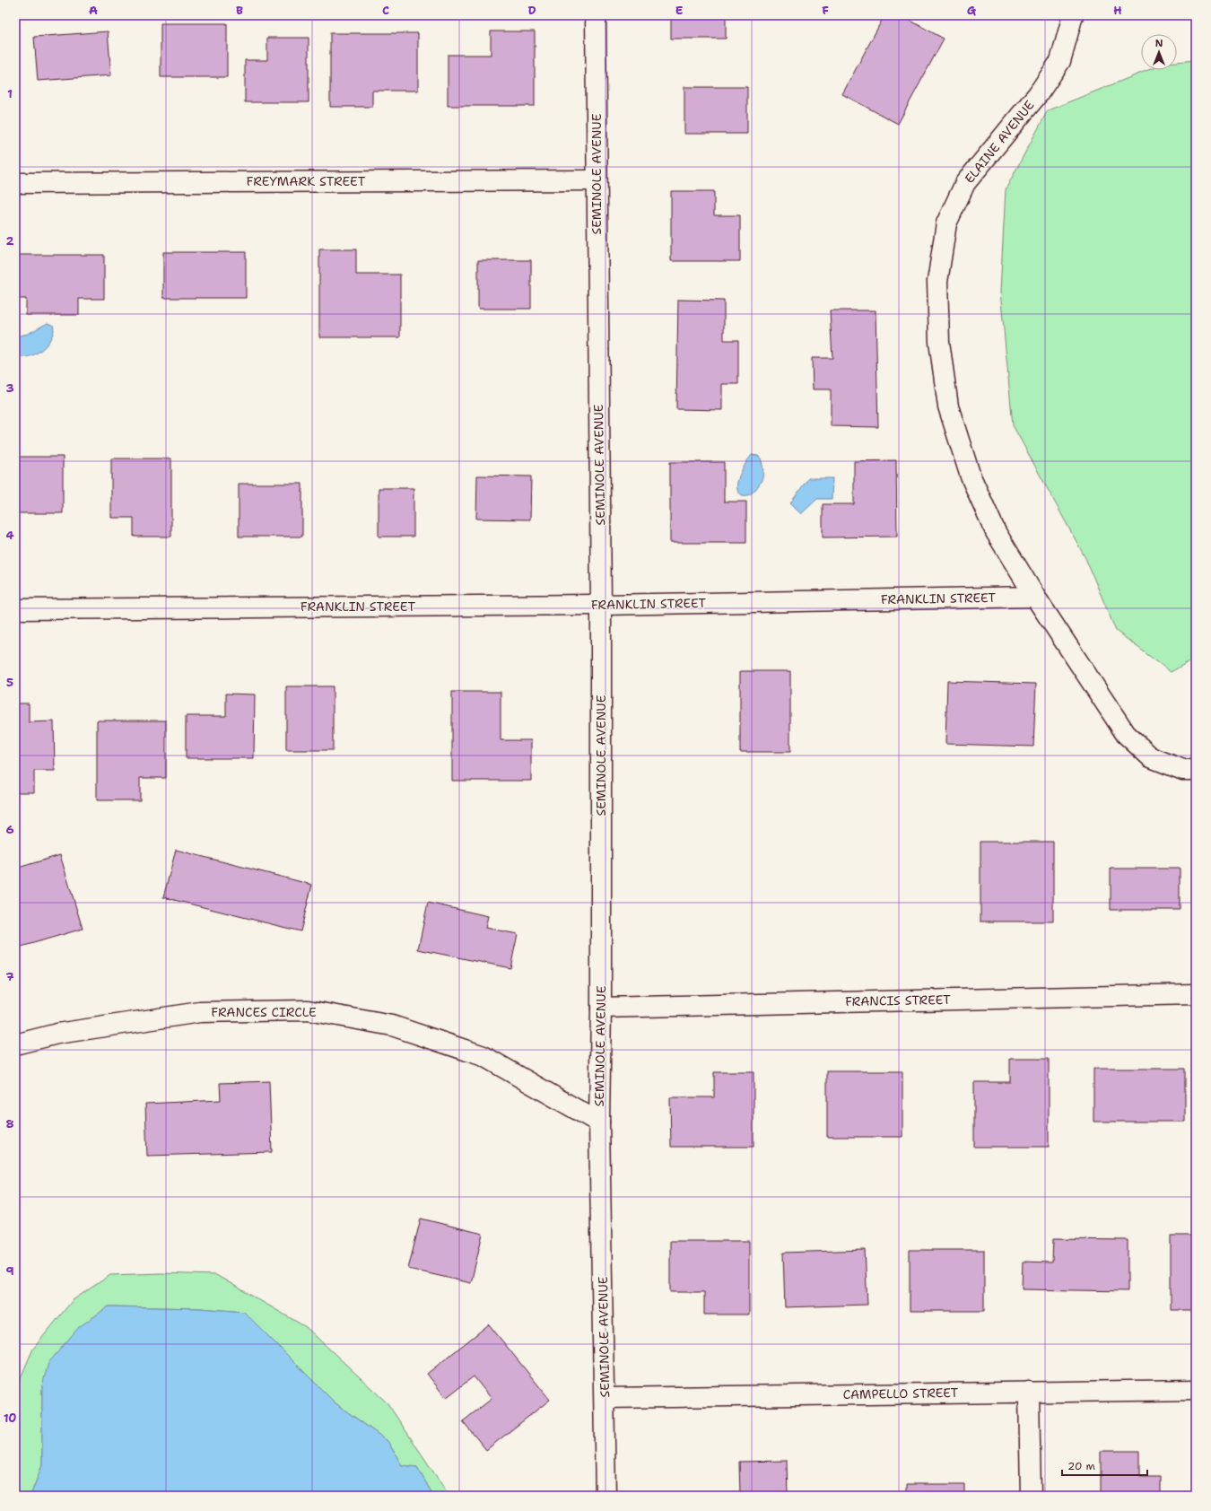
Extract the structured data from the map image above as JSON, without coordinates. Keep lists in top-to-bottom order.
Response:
{
  "streets": {
    "street": [
      "ELAINE AVENUE",
      "SEMINOLE AVENUE",
      "FREYMARK STREET",
      "FRANKLIN STREET",
      "FRANCIS STREET",
      "FRANCES CIRCLE",
      "CAMPELLO STREET"
    ]
  },
  "crossings": [
    ["ELAINE AVENUE", "FRANKLIN STREET"],
    ["SEMINOLE AVENUE", "FREYMARK STREET"],
    ["SEMINOLE AVENUE", "FRANKLIN STREET"],
    ["SEMINOLE AVENUE", "FRANCIS STREET"],
    ["SEMINOLE AVENUE", "FRANCES CIRCLE"],
    ["SEMINOLE AVENUE", "CAMPELLO STREET"]
  ],
  "scale_bar": "20 m",
  "north": "top",
  "grid": {
    "columns": [
      "A",
      "B",
      "C",
      "D",
      "E",
      "F",
      "G",
      "H"
    ],
    "rows": [
      "1",
      "2",
      "3",
      "4",
      "5",
      "6",
      "7",
      "8",
      "9",
      "10"
    ]
  }
}
